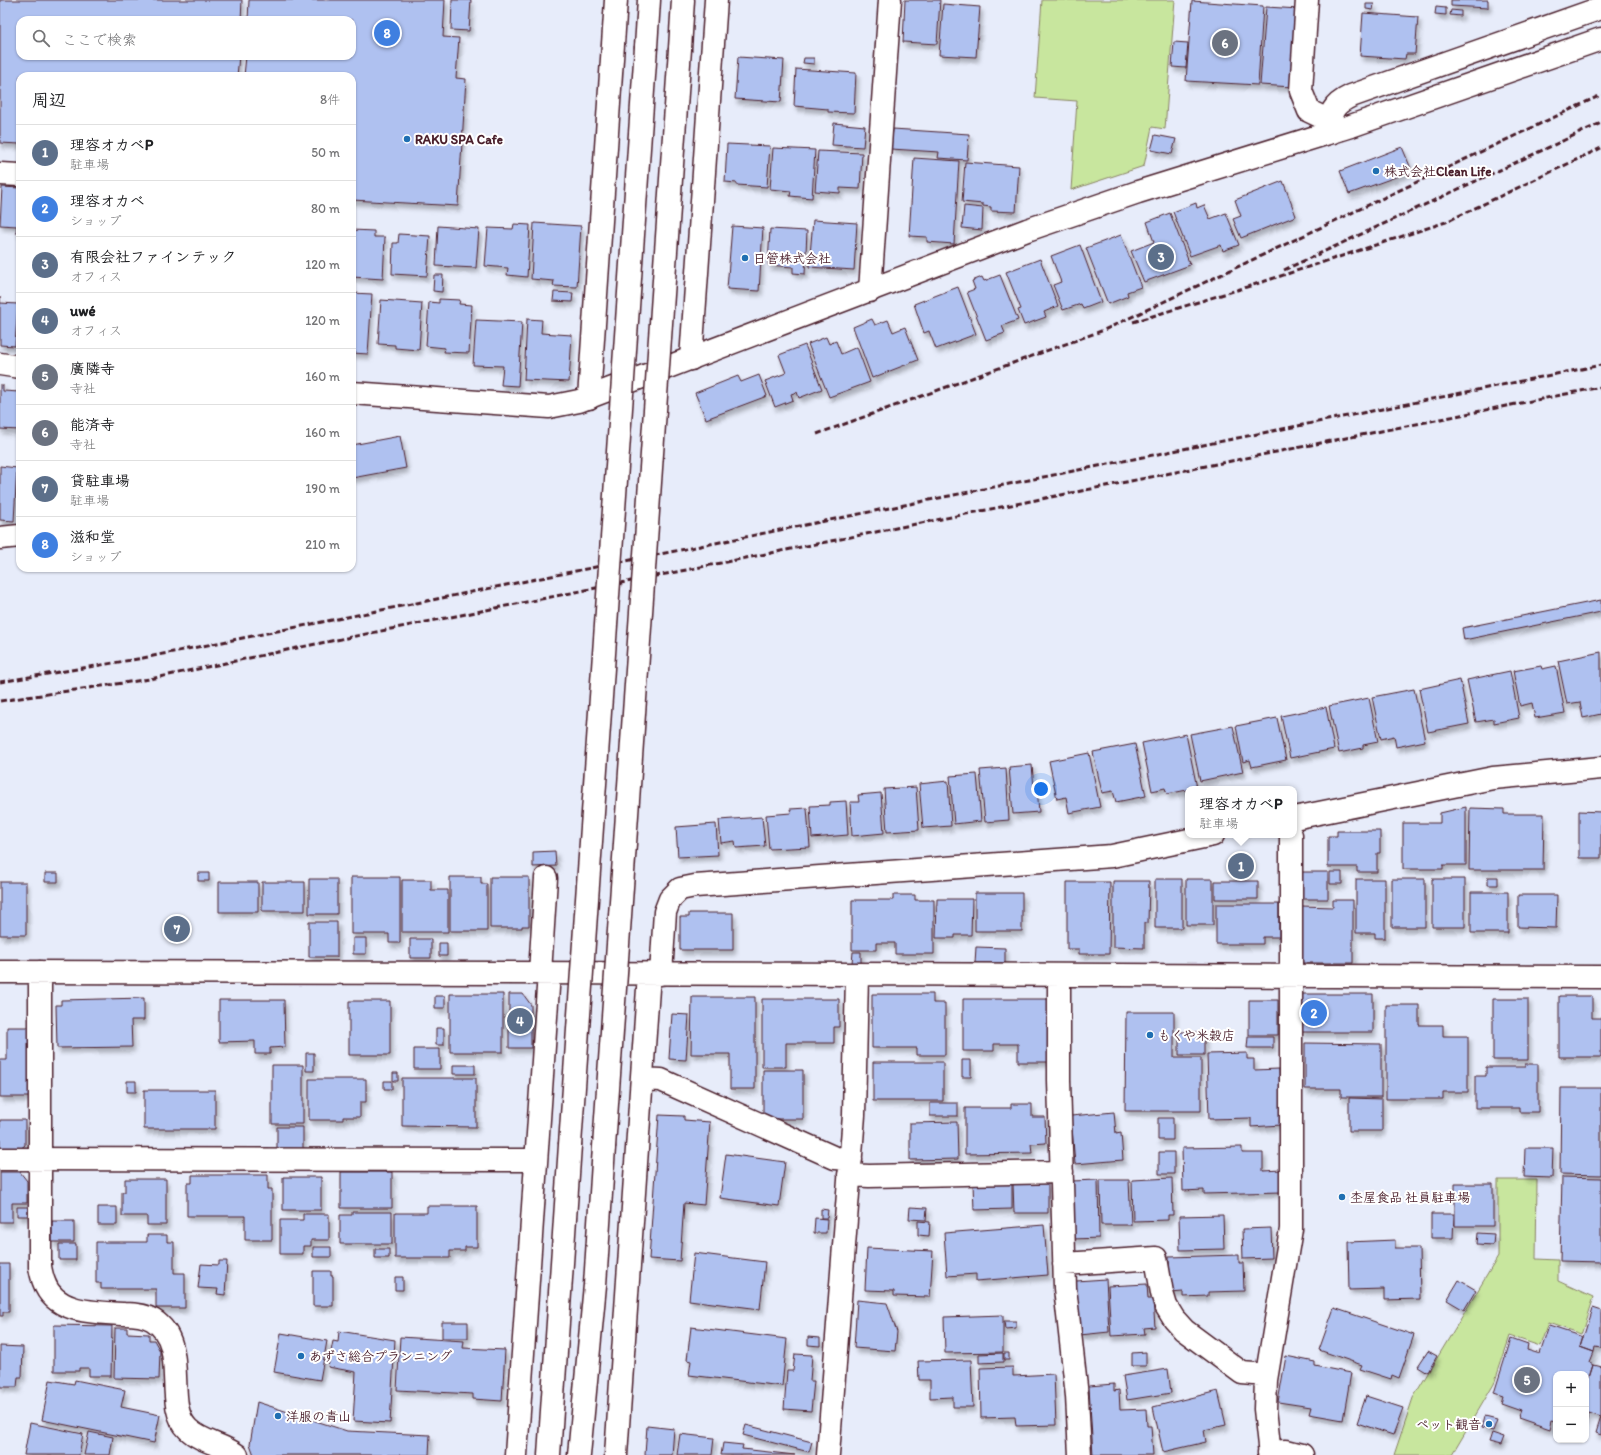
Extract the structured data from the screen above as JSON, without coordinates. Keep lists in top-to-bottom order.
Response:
{
  "places": [
    "RAKU SPA Cafe",
    "株式会社Clean Life",
    "日管株式会社",
    "もくや米穀店",
    "杢屋食品 社員駐車場",
    "あずさ総合プランニング",
    "洋服の青山",
    "ペット観音"
  ],
  "page": {
    "search": "ここで検索",
    "pins": [
      "8",
      "6",
      "3",
      "1",
      "7",
      "2",
      "4",
      "5"
    ],
    "heading": ["周辺", "8件"],
    "list": [
      {
        "mark": "1",
        "name": "理容オカベP",
        "note": "駐車場",
        "value": "50 m"
      },
      {
        "mark": "2",
        "name": "理容オカベ",
        "note": "ショップ",
        "value": "80 m"
      },
      {
        "mark": "3",
        "name": "有限会社ファインテック",
        "note": "オフィス",
        "value": "120 m"
      },
      {
        "mark": "4",
        "name": "uwé",
        "note": "オフィス",
        "value": "120 m"
      },
      {
        "mark": "5",
        "name": "廣隣寺",
        "note": "寺社",
        "value": "160 m"
      },
      {
        "mark": "6",
        "name": "能済寺",
        "note": "寺社",
        "value": "160 m"
      },
      {
        "mark": "7",
        "name": "貸駐車場",
        "note": "駐車場",
        "value": "190 m"
      },
      {
        "mark": "8",
        "name": "滋和堂",
        "note": "ショップ",
        "value": "210 m"
      }
    ],
    "popup": ["理容オカベP", "駐車場"],
    "map_buttons": ["+", "−"]
  }
}
